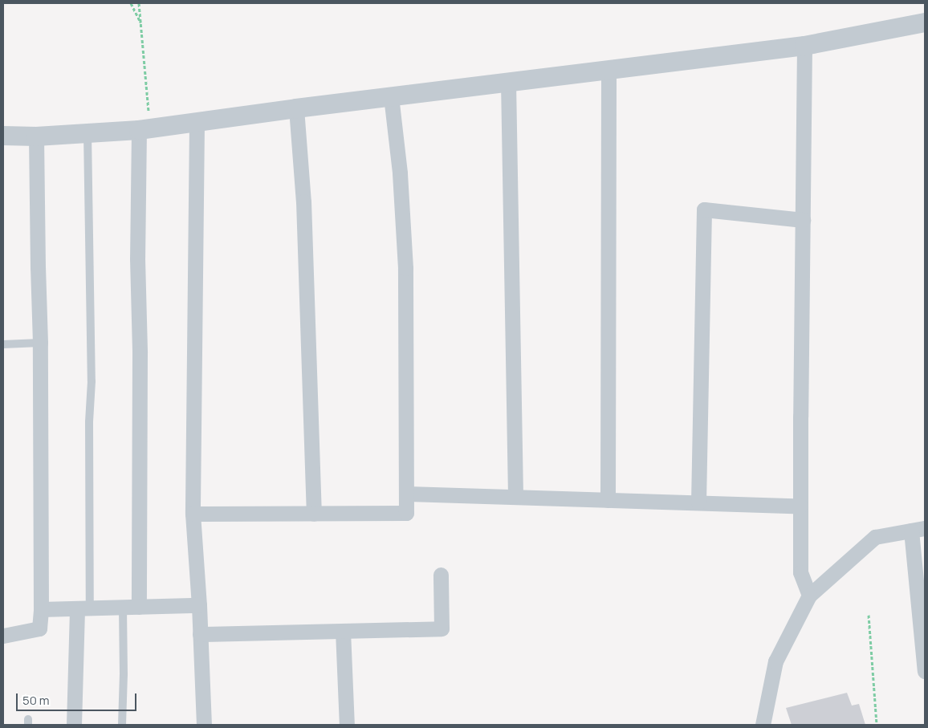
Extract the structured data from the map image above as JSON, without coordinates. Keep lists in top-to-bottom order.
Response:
{
  "scale_bar": "50 m"
}
